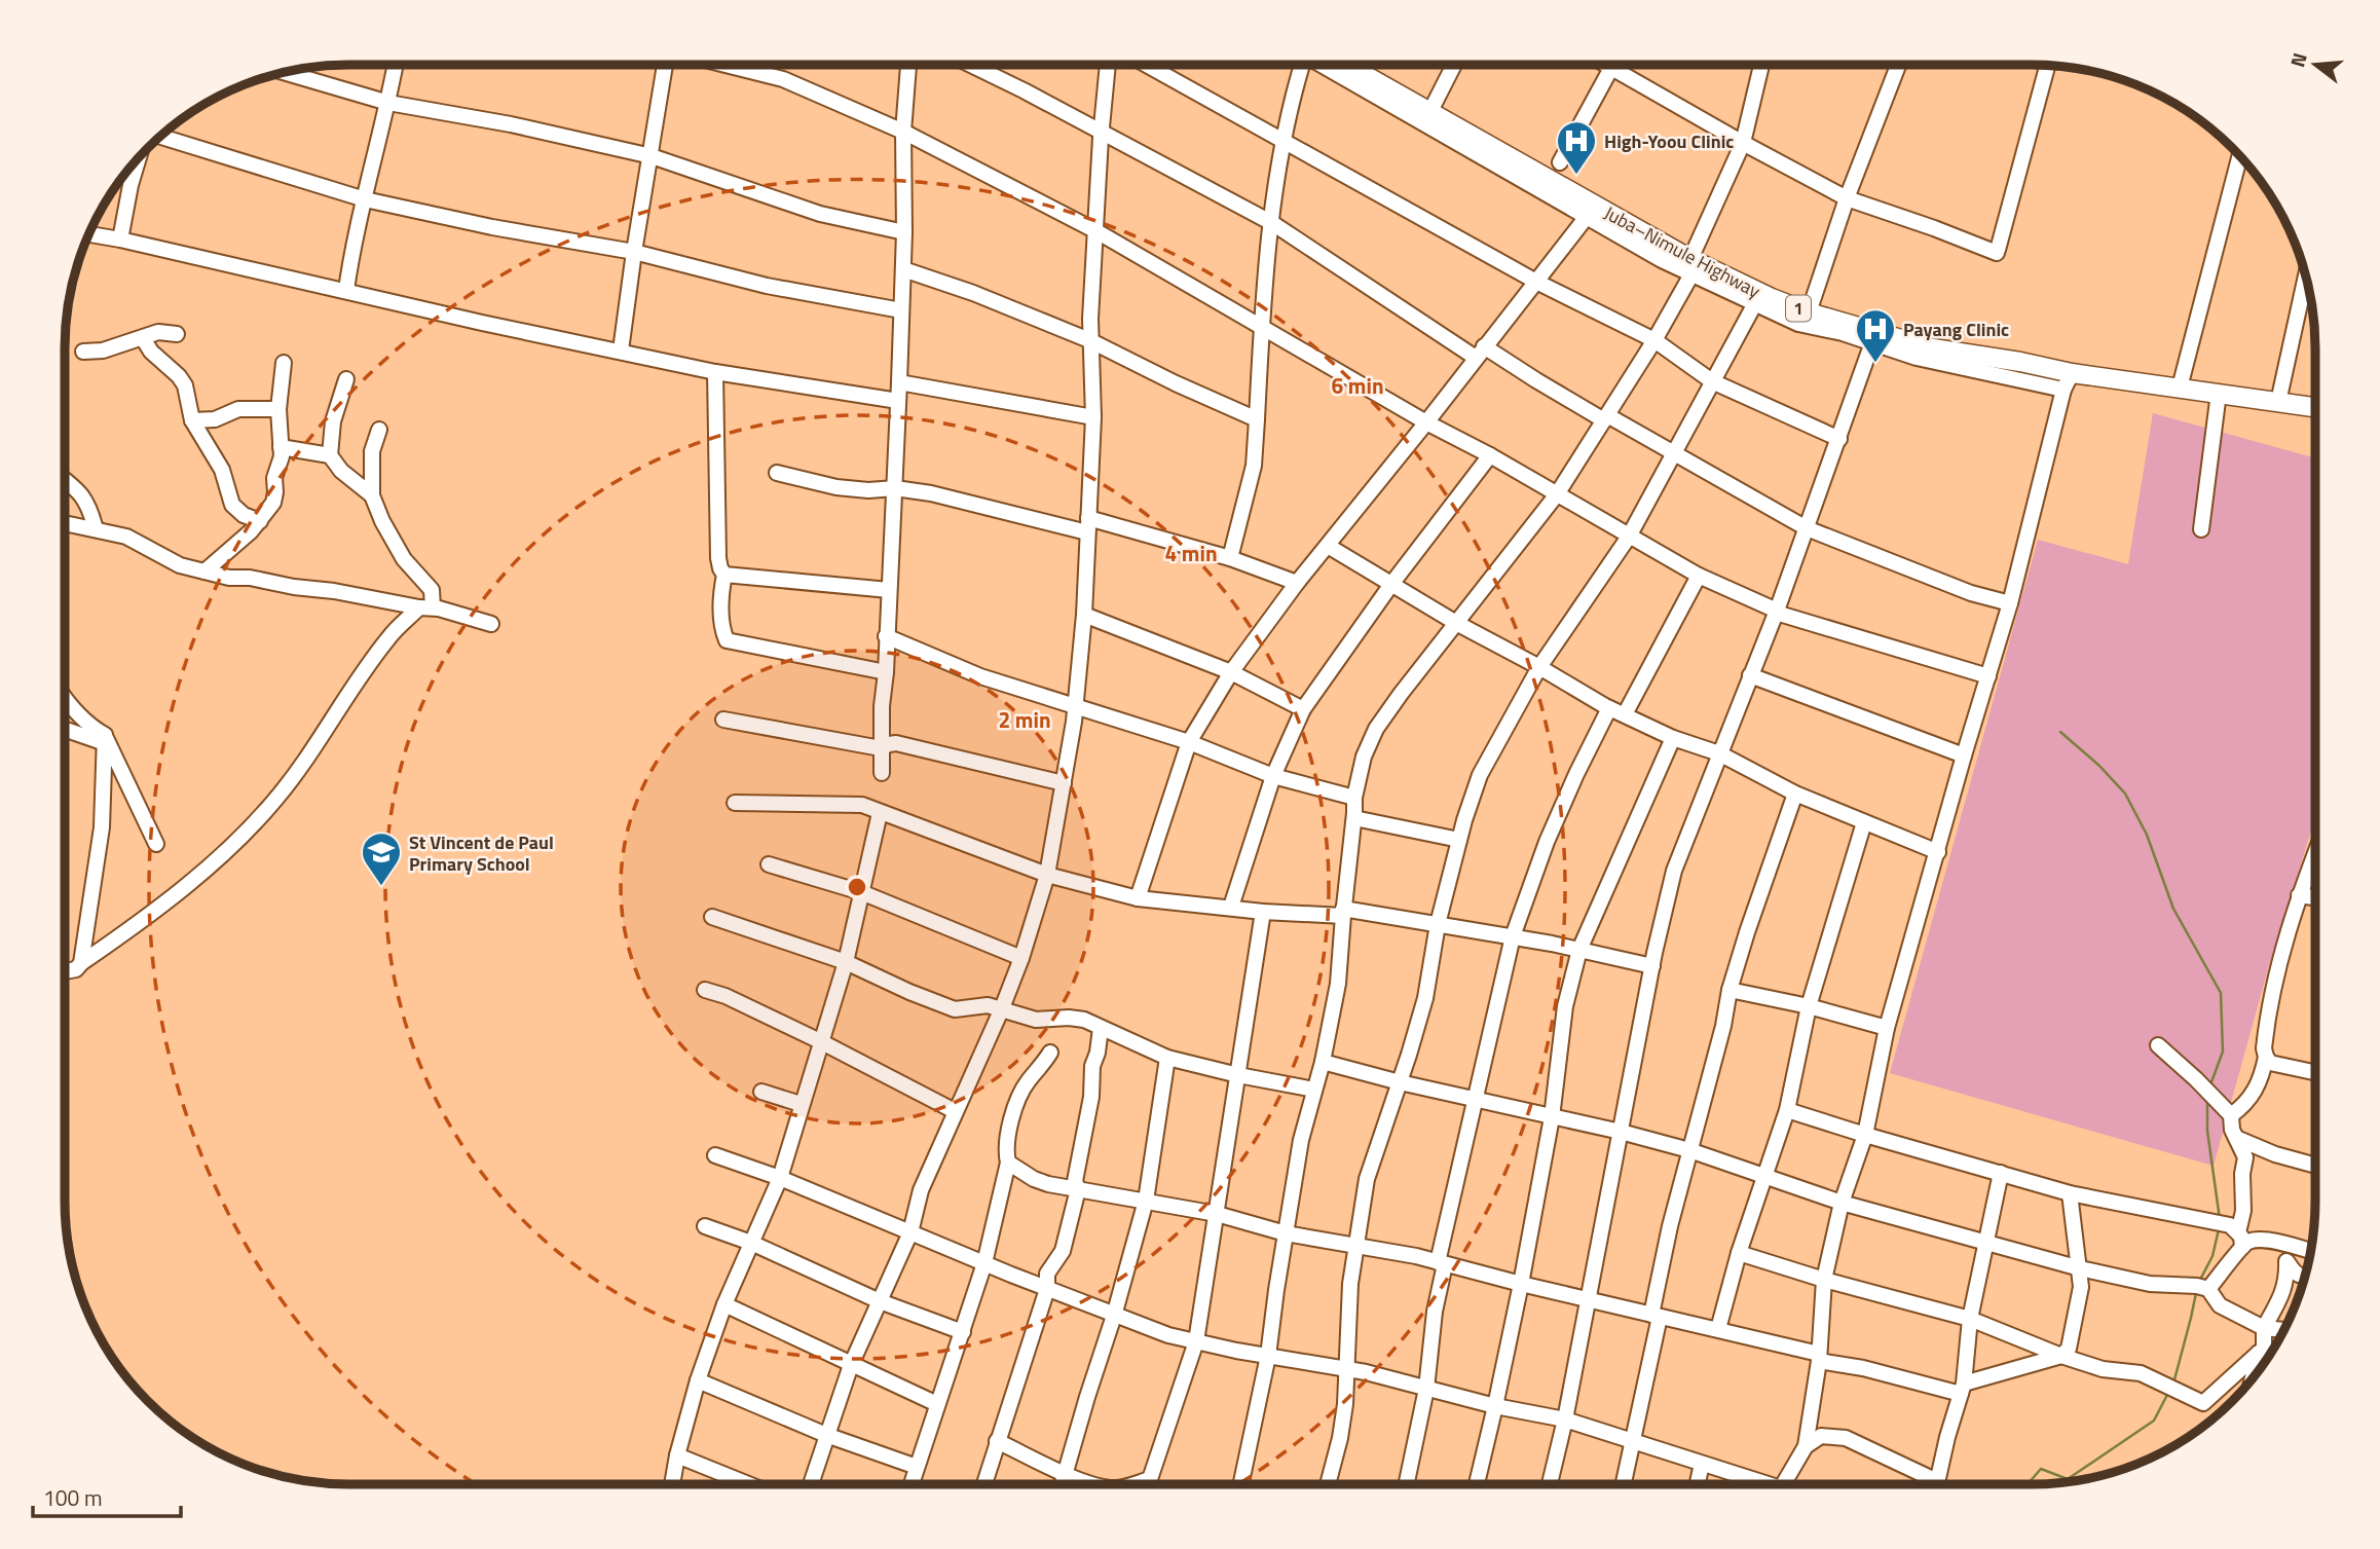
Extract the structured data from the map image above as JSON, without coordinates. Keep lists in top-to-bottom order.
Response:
{
  "streets": {
    "main road": ["Juba–Nimule Highway", "1"]
  },
  "places": {
    "hospital": ["High-Yoou Clinic", "Payang Clinic"],
    "school or university": ["St Vincent de Paul Primary School"]
  },
  "scale_bar": "100 m",
  "north": "left",
  "rings": ["6 min", "4 min", "2 min"]
}
